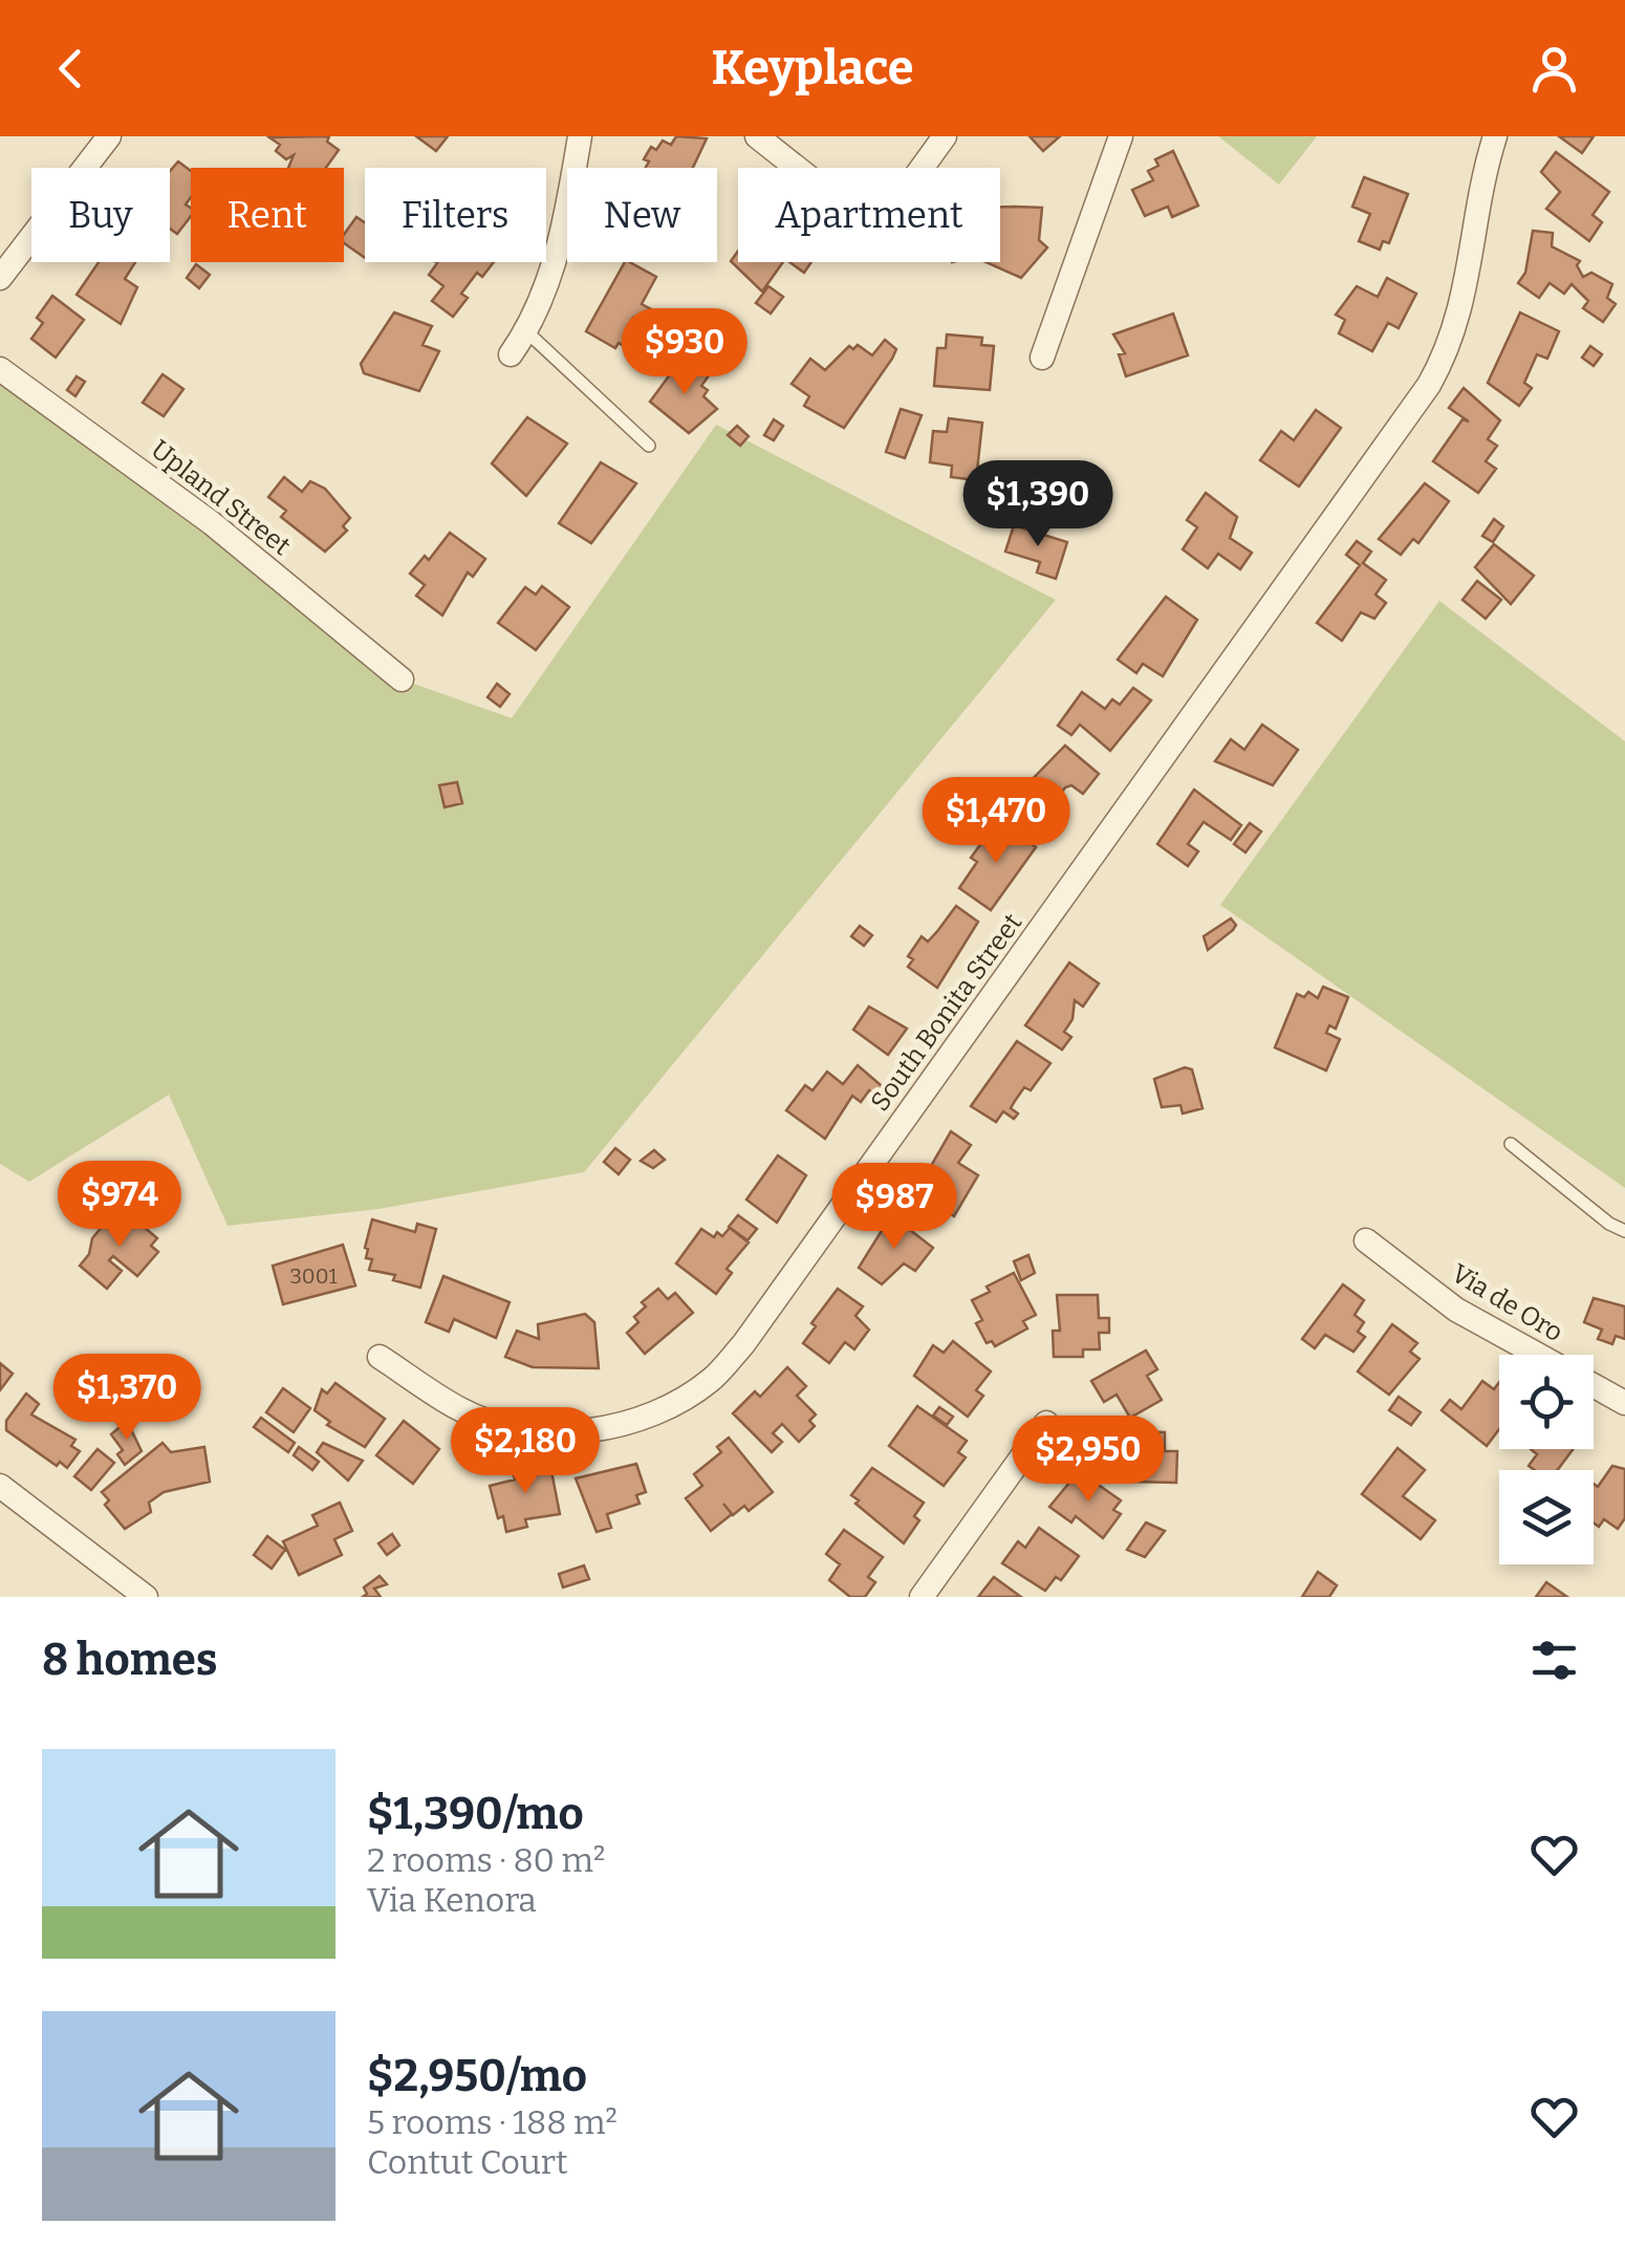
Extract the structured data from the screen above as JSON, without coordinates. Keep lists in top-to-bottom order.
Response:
{
  "streets": {
    "street": ["Upland Street", "South Bonita Street", "Via de Oro"]
  },
  "house_numbers": ["3001"],
  "page": {
    "header": "Keyplace",
    "chip": [
      "Buy",
      "Rent",
      "Filters",
      "New",
      "Apartment"
    ],
    "price": [
      "$930",
      "$1,390",
      "$1,470",
      "$974",
      "$987",
      "$1,370",
      "$2,180",
      "$2,950"
    ],
    "heading": "8 homes",
    "list": [
      {
        "name": "$1,390/mo",
        "note": "2 rooms · 80 m² · Via Kenora"
      },
      {
        "name": "$2,950/mo",
        "note": "5 rooms · 188 m² · Contut Court"
      }
    ]
  }
}
